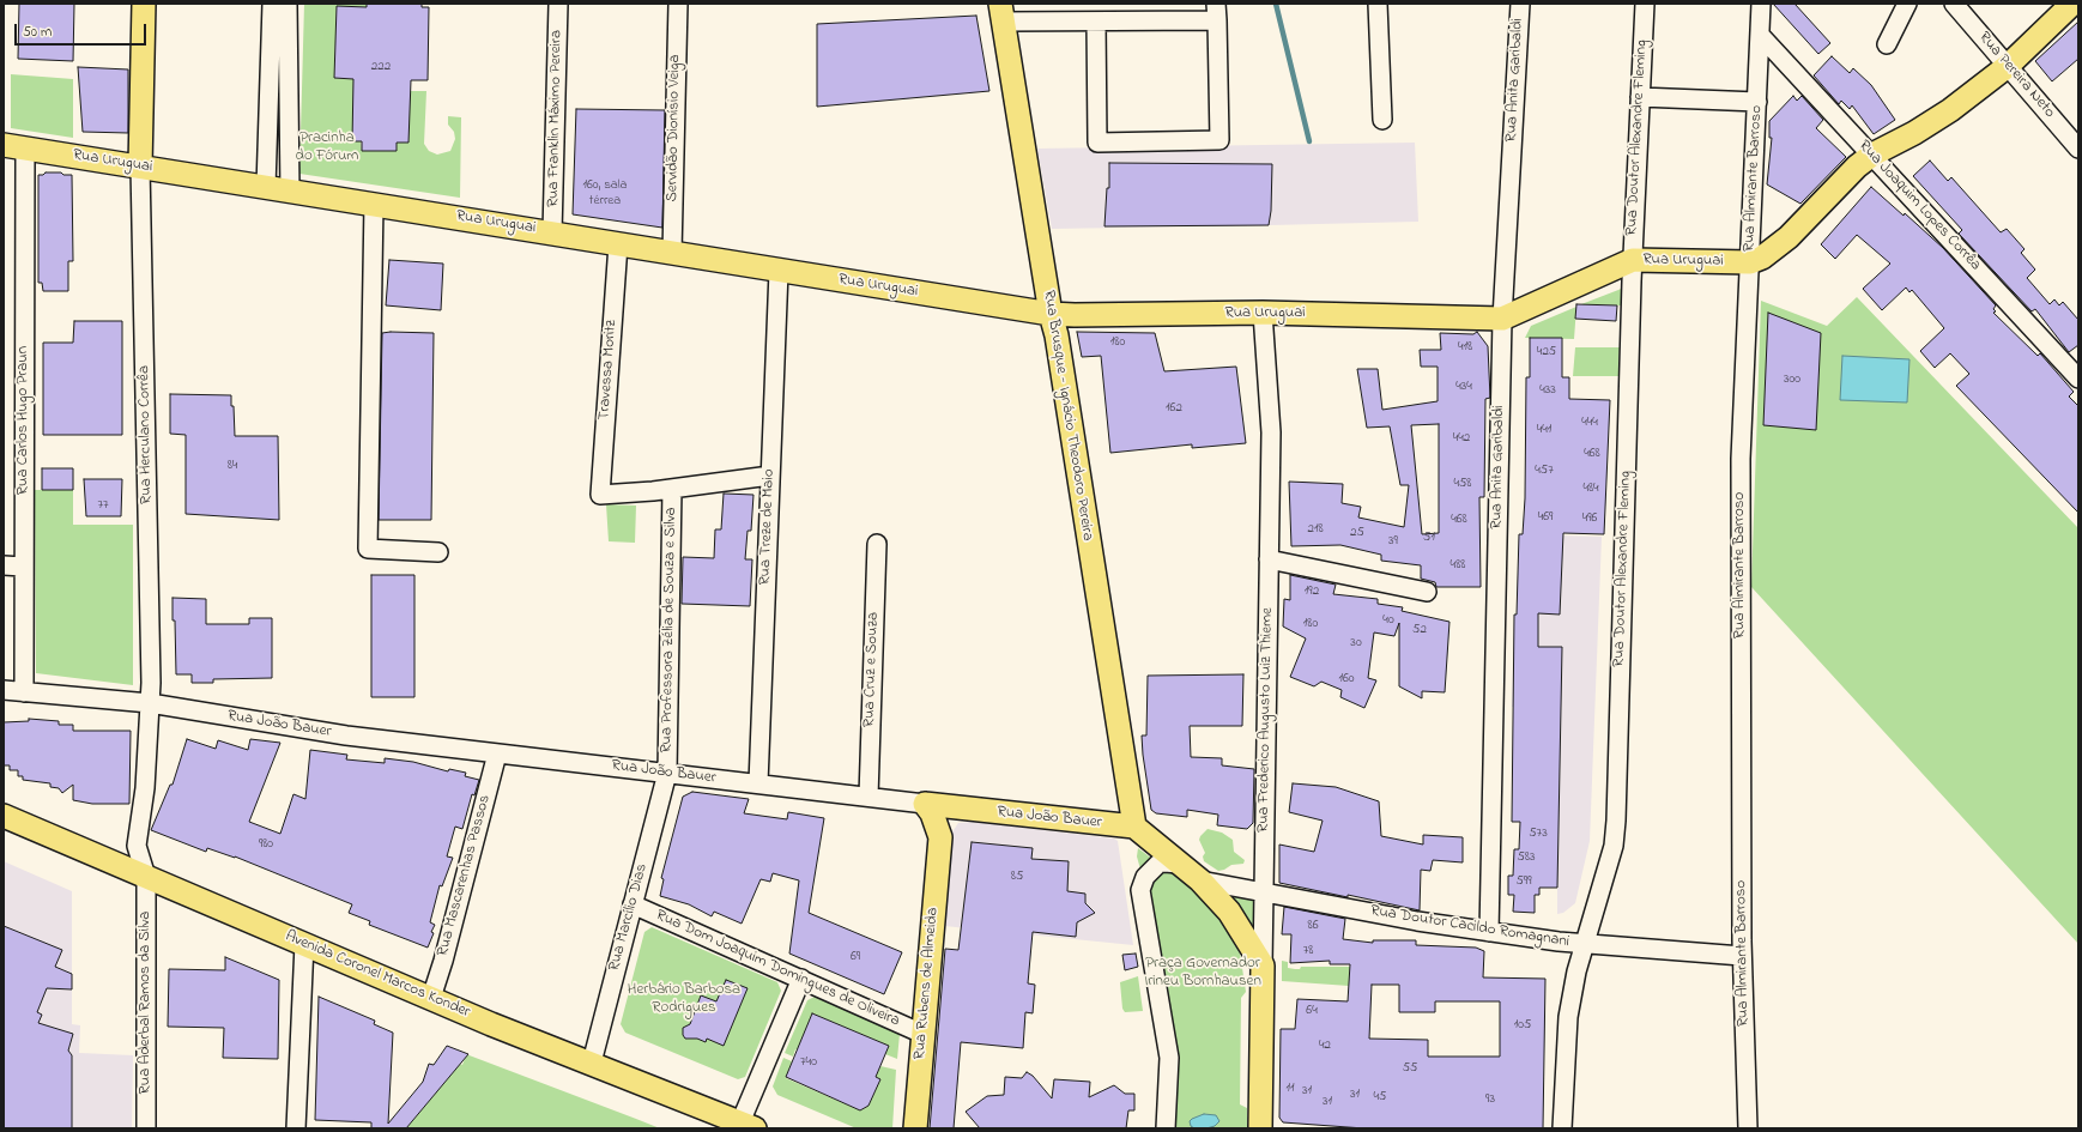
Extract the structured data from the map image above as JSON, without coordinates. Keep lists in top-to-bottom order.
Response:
{
  "streets": {
    "main road": [
      "Rua Uruguai",
      "Rua Brusque - Ignácio Theodoro Pereira",
      "Rua Frederico Augusto Luiz Thieme",
      "Rua João Bauer",
      "Avenida Coronel Marcos Konder",
      "Rua Rubens de Almeida"
    ],
    "street": [
      "Rua Pereira Neto",
      "Rua Anita Garibaldi",
      "Rua Franklin Máximo Pereira",
      "Servidão Dionísio Veiga",
      "Rua Doutor Alexandre Fleming",
      "Rua Almirante Barroso",
      "Rua Joaquim Lopes Corrêa",
      "Travessa Moritz",
      "Rua Carlos Hugo Praun",
      "Rua Herculano Corrêa",
      "Rua Treze de Maio",
      "Rua Professora Zélia de Souza e Silva",
      "Rua Cruz e Souza",
      "Rua Mascarenhas Passos",
      "Rua Marcílio Dias",
      "Rua Doutor Cacildo Romagnani",
      "Rua Dom Joaquim Domingues de Oliveira",
      "Rua Aderbal Ramos da Silva"
    ]
  },
  "crossings": [
    ["Rua Anita Garibaldi", "Rua Uruguai"],
    ["Rua Anita Garibaldi", "Rua Doutor Cacildo Romagnani"],
    ["Rua Franklin Máximo Pereira", "Rua Uruguai"],
    ["Servidão Dionísio Veiga", "Rua Uruguai"],
    ["Rua Doutor Alexandre Fleming", "Rua Uruguai"],
    ["Rua Doutor Alexandre Fleming", "Rua Doutor Cacildo Romagnani"],
    ["Rua Uruguai", "Rua Almirante Barroso"],
    ["Rua Uruguai", "Travessa Moritz"],
    ["Rua Uruguai", "Rua Brusque - Ignácio Theodoro Pereira"],
    ["Rua Uruguai", "Rua Carlos Hugo Praun"],
    ["Rua Uruguai", "Rua Herculano Corrêa"],
    ["Rua Uruguai", "Rua Treze de Maio"],
    ["Rua Uruguai", "Rua Frederico Augusto Luiz Thieme"],
    ["Rua Almirante Barroso", "Rua Joaquim Lopes Corrêa"],
    ["Rua Almirante Barroso", "Rua Doutor Cacildo Romagnani"],
    ["Travessa Moritz", "Rua Professora Zélia de Souza e Silva"],
    ["Rua Brusque - Ignácio Theodoro Pereira", "Rua João Bauer"],
    ["Rua Carlos Hugo Praun", "Rua João Bauer"],
    ["Rua Herculano Corrêa", "Rua João Bauer"],
    ["Rua Herculano Corrêa", "Avenida Coronel Marcos Konder"],
    ["Rua Herculano Corrêa", "Rua Aderbal Ramos da Silva"],
    ["Rua Treze de Maio", "Rua João Bauer"],
    ["Rua Professora Zélia de Souza e Silva", "Rua João Bauer"],
    ["Rua Professora Zélia de Souza e Silva", "Rua Marcílio Dias"],
    ["Rua Cruz e Souza", "Rua João Bauer"],
    ["Rua Frederico Augusto Luiz Thieme", "Rua Doutor Cacildo Romagnani"],
    ["Rua João Bauer", "Rua Mascarenhas Passos"],
    ["Rua João Bauer", "Rua Marcílio Dias"],
    ["Rua João Bauer", "Rua Rubens de Almeida"],
    ["Rua Mascarenhas Passos", "Avenida Coronel Marcos Konder"],
    ["Rua Marcílio Dias", "Rua Dom Joaquim Domingues de Oliveira"],
    ["Rua Marcílio Dias", "Avenida Coronel Marcos Konder"],
    ["Rua Dom Joaquim Domingues de Oliveira", "Rua Rubens de Almeida"],
    ["Avenida Coronel Marcos Konder", "Rua Aderbal Ramos da Silva"]
  ],
  "parks": ["Pracinha do Fórum", "Praça Governador Irineu Bornhausen", "Herbário Barbosa Rodrigues"],
  "house_numbers": [
    "222",
    "160, sala térrea",
    "180",
    "418",
    "425",
    "300",
    "434",
    "433",
    "162",
    "444",
    "441",
    "442",
    "468",
    "84",
    "457",
    "458",
    "484",
    "77",
    "469",
    "496",
    "468",
    "218",
    "25",
    "51",
    "39",
    "488",
    "192",
    "40",
    "180",
    "52",
    "30",
    "160",
    "573",
    "980",
    "583",
    "85",
    "599",
    "86",
    "78",
    "69",
    "64",
    "105",
    "42",
    "740",
    "55",
    "11",
    "31",
    "31",
    "45",
    "93",
    "31"
  ],
  "scale_bar": "50 m"
}
